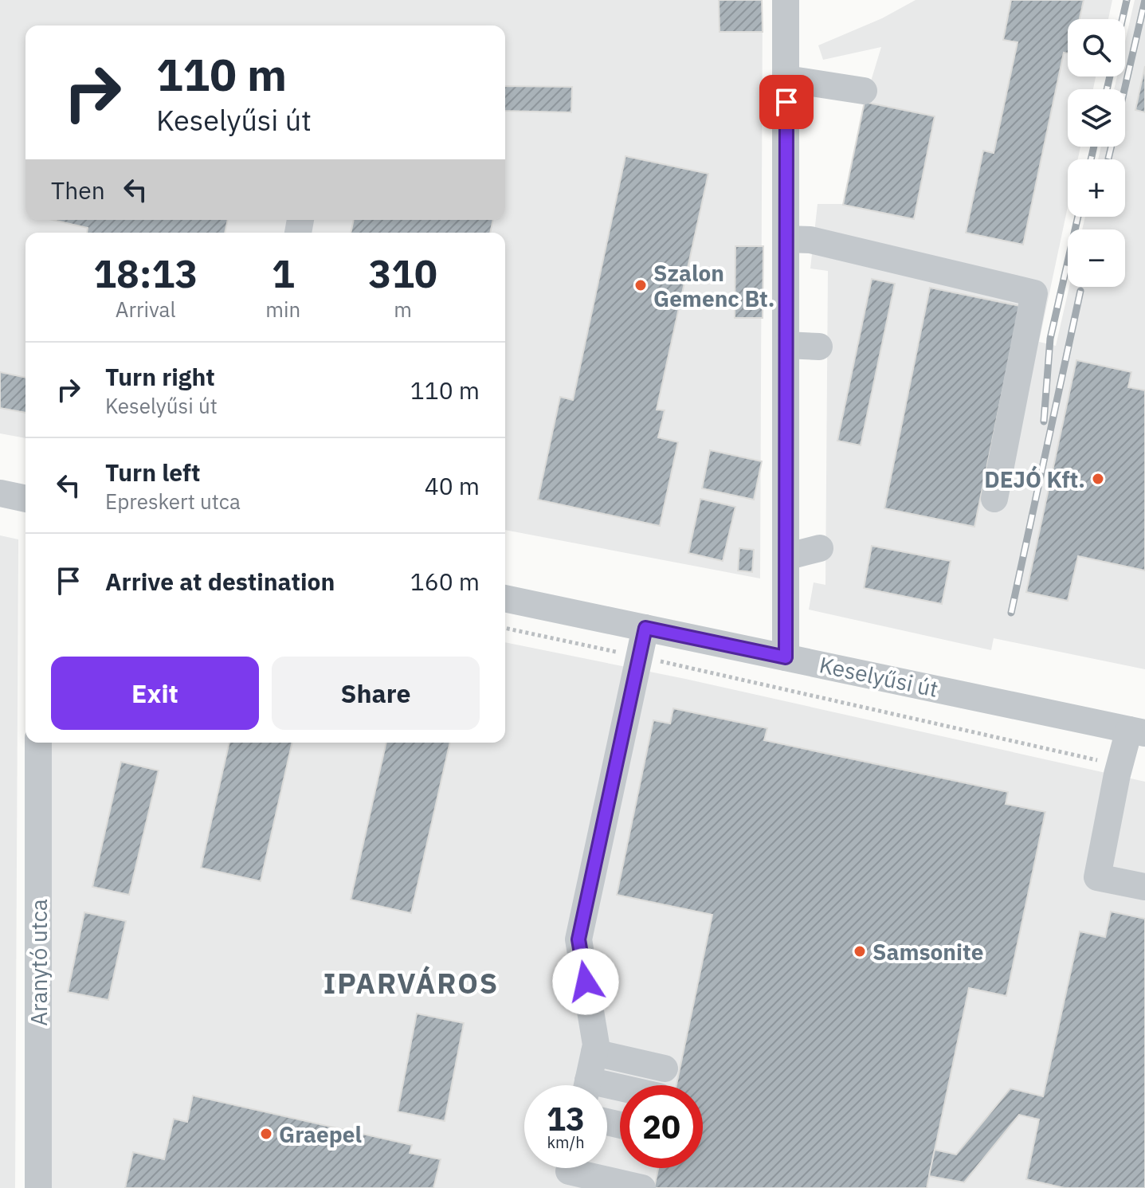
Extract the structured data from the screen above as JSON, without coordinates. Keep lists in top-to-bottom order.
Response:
{
  "streets": {
    "street": ["Keselyűsi út", "Aranytó utca"]
  },
  "districts": ["IPARVÁROS"],
  "places": [
    "Szalon Gemenc Bt.",
    "DEJÓ Kft.",
    "Samsonite",
    "Graepel"
  ],
  "page": {
    "map_buttons": ["+", "−"],
    "turn": ["110 m", "Keselyűsi út"],
    "then": "Then",
    "eta": [
      "18:13",
      "Arrival",
      "1",
      "min",
      "310",
      "m"
    ],
    "list": [
      {
        "name": "Turn right",
        "note": "Keselyűsi út",
        "value": "110 m"
      },
      {
        "name": "Turn left",
        "note": "Epreskert utca",
        "value": "40 m"
      },
      {
        "name": "Arrive at destination",
        "value": "160 m"
      }
    ],
    "buttons": ["Exit", "Share"],
    "speed": "13 km/h",
    "limit": "20"
  }
}
